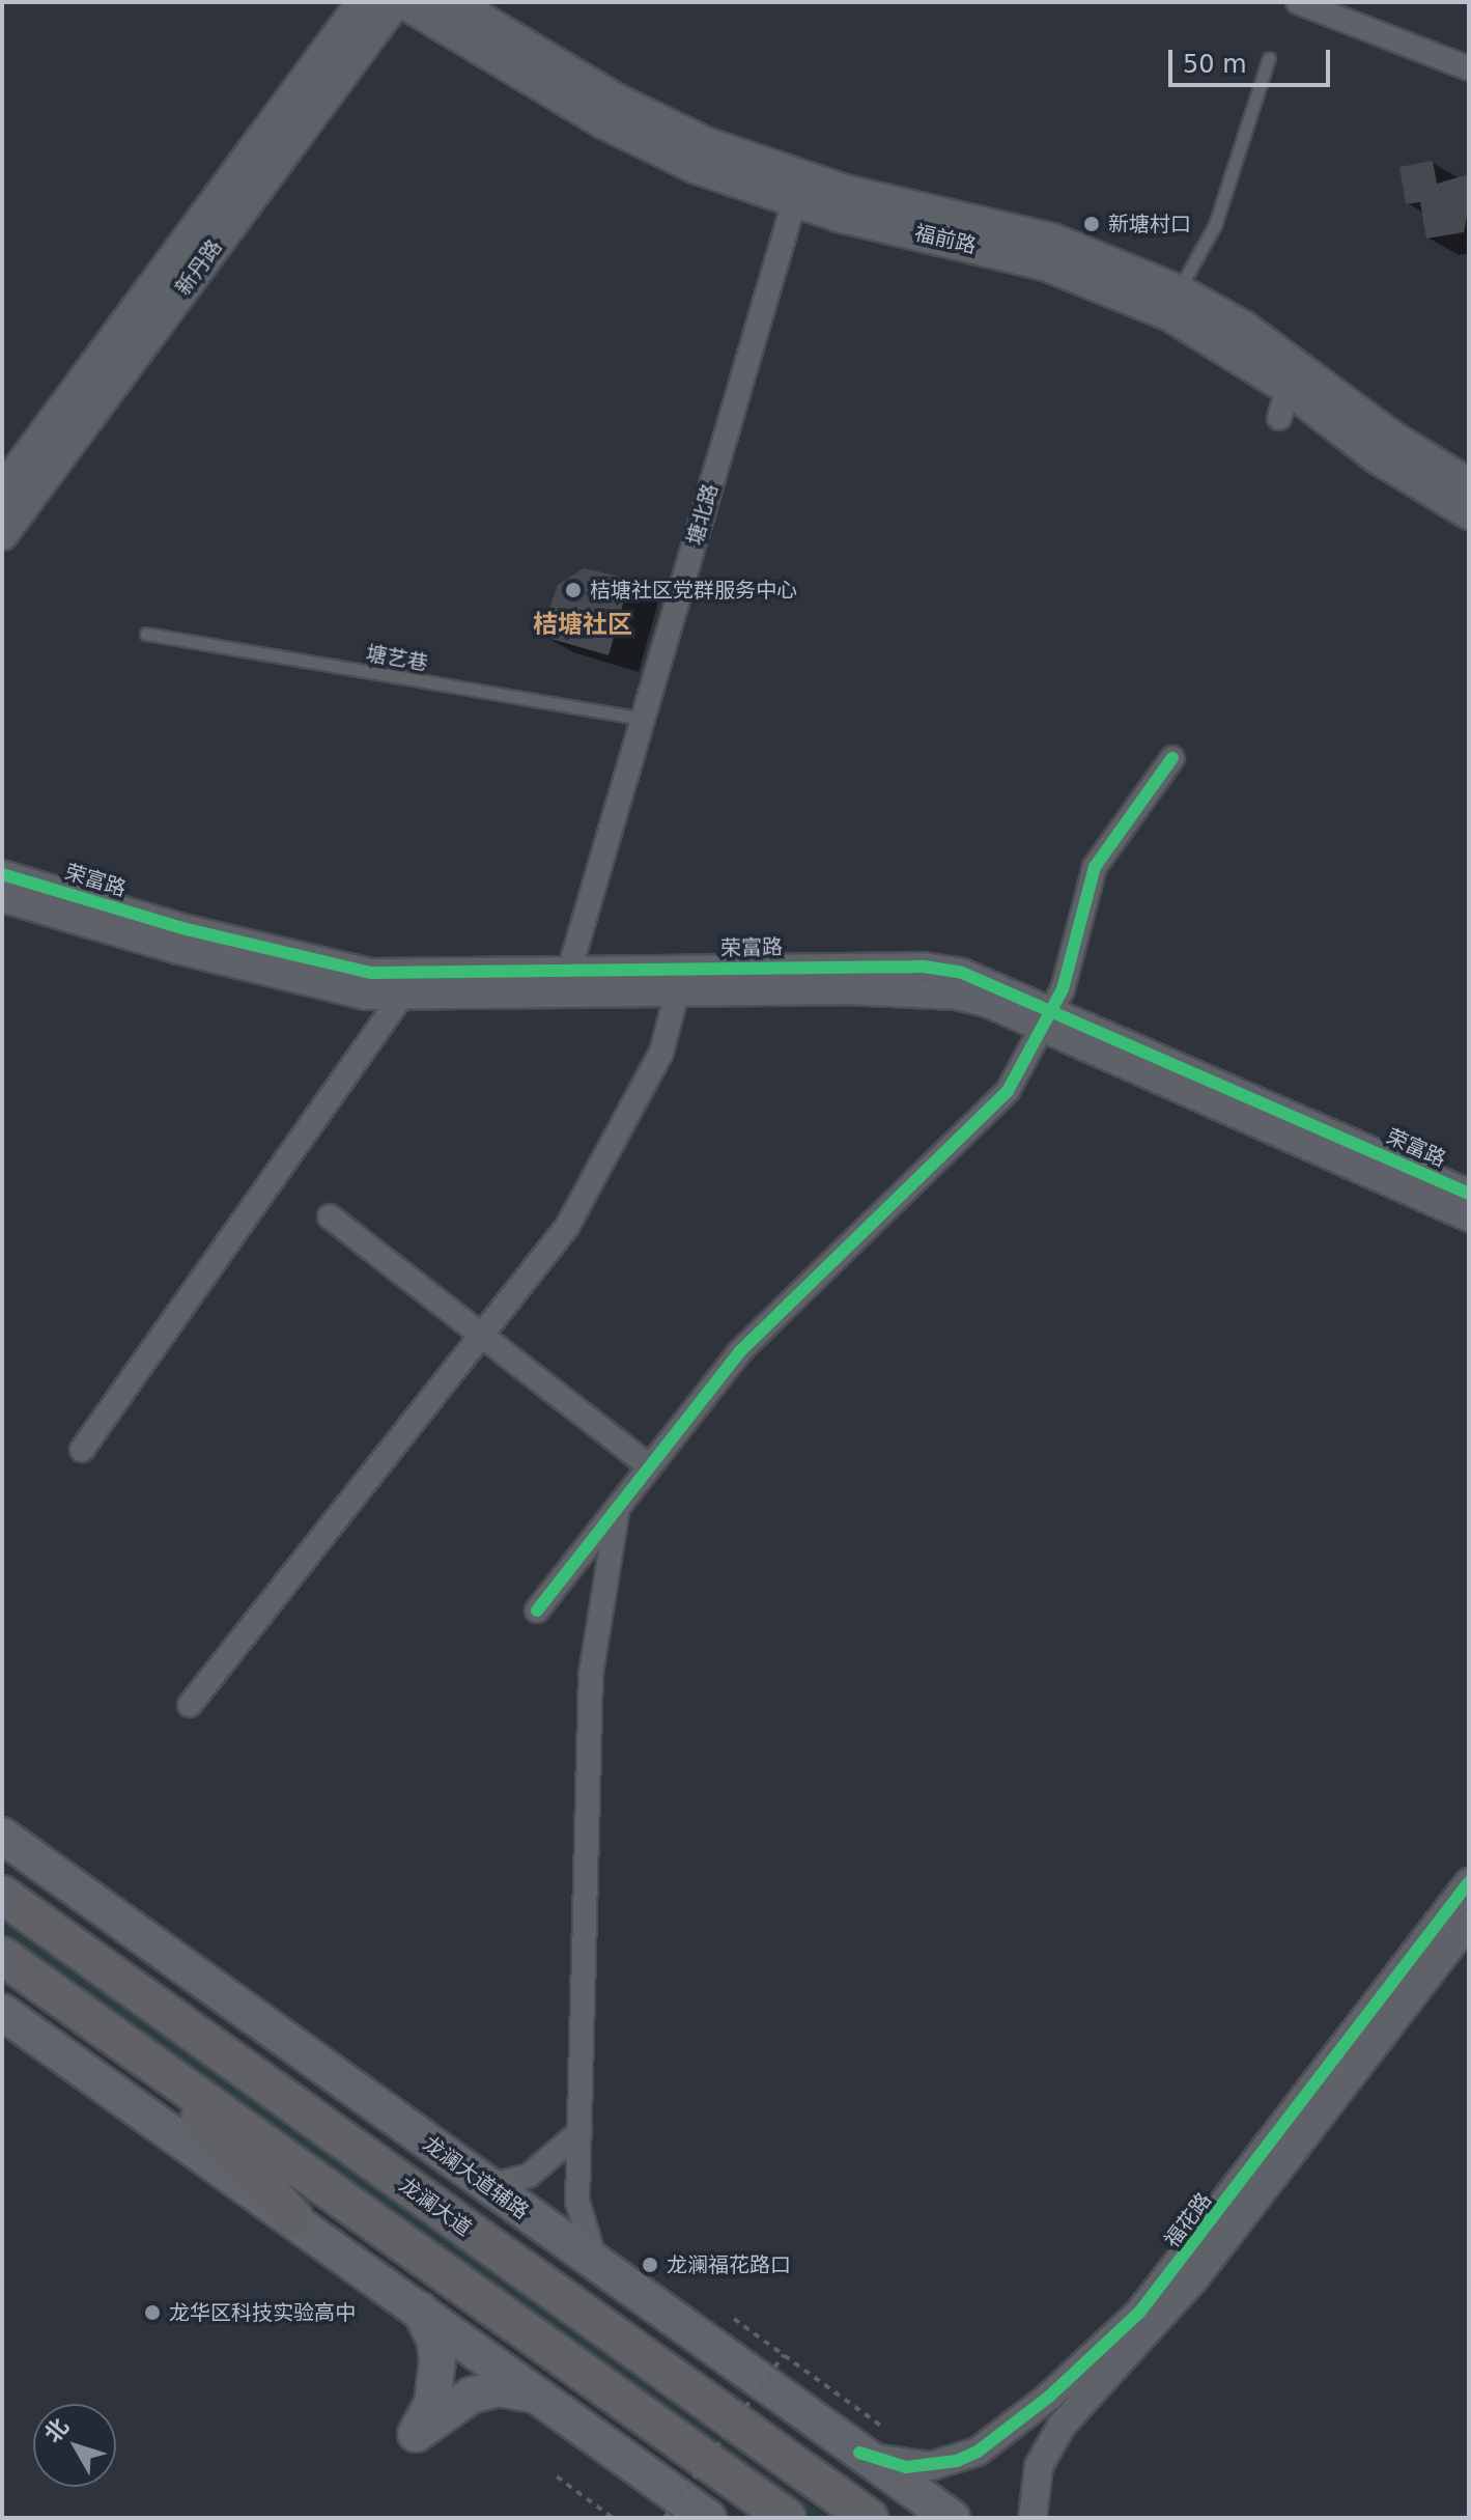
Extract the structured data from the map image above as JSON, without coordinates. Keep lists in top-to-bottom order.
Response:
{
  "streets": {
    "highway": ["龙澜大道"],
    "main road": ["福前路", "新丹路", "龙澜大道辅路"],
    "street": ["塘北路", "荣富路", "福花路"],
    "lane": ["塘艺巷"]
  },
  "crossings": [
    ["福前路", "塘北路"],
    ["塘北路", "塘艺巷"],
    ["塘北路", "荣富路"],
    ["龙澜大道辅路", "福花路"]
  ],
  "districts": ["桔塘社区"],
  "places": [
    "新塘村口",
    "桔塘社区党群服务中心",
    "龙澜福花路口",
    "龙华区科技实验高中"
  ],
  "scale_bar": "50 m",
  "north": "top left"
}
